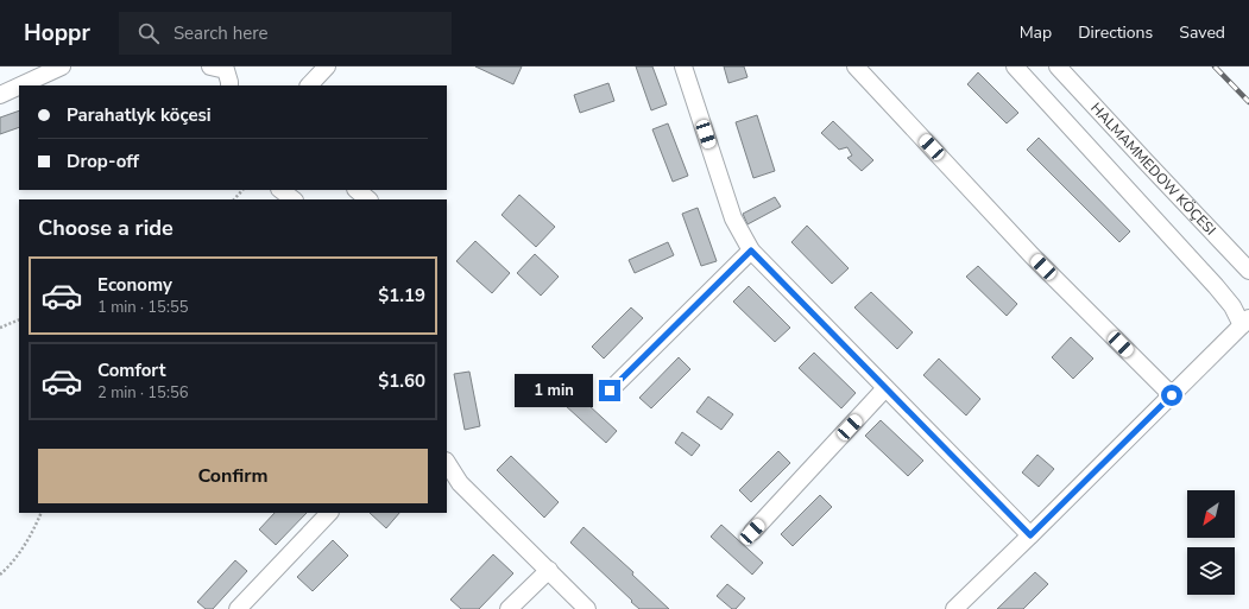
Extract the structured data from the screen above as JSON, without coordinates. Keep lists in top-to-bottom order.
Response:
{
  "streets": {
    "street": ["HALMAMMEDOW KÖÇESI"]
  },
  "north": "bottom left",
  "page": {
    "header": "Hoppr",
    "search": "Search here",
    "nav": ["Map", "Directions", "Saved"],
    "banner": ["Parahatlyk köçesi", "Drop-off"],
    "heading": "Choose a ride",
    "list": [
      {
        "name": "Economy",
        "note": "1 min · 15:55",
        "value": "$1.19"
      },
      {
        "name": "Comfort",
        "note": "2 min · 15:56",
        "value": "$1.60"
      }
    ],
    "bubble": "1 min",
    "buttons": "Confirm"
  }
}
